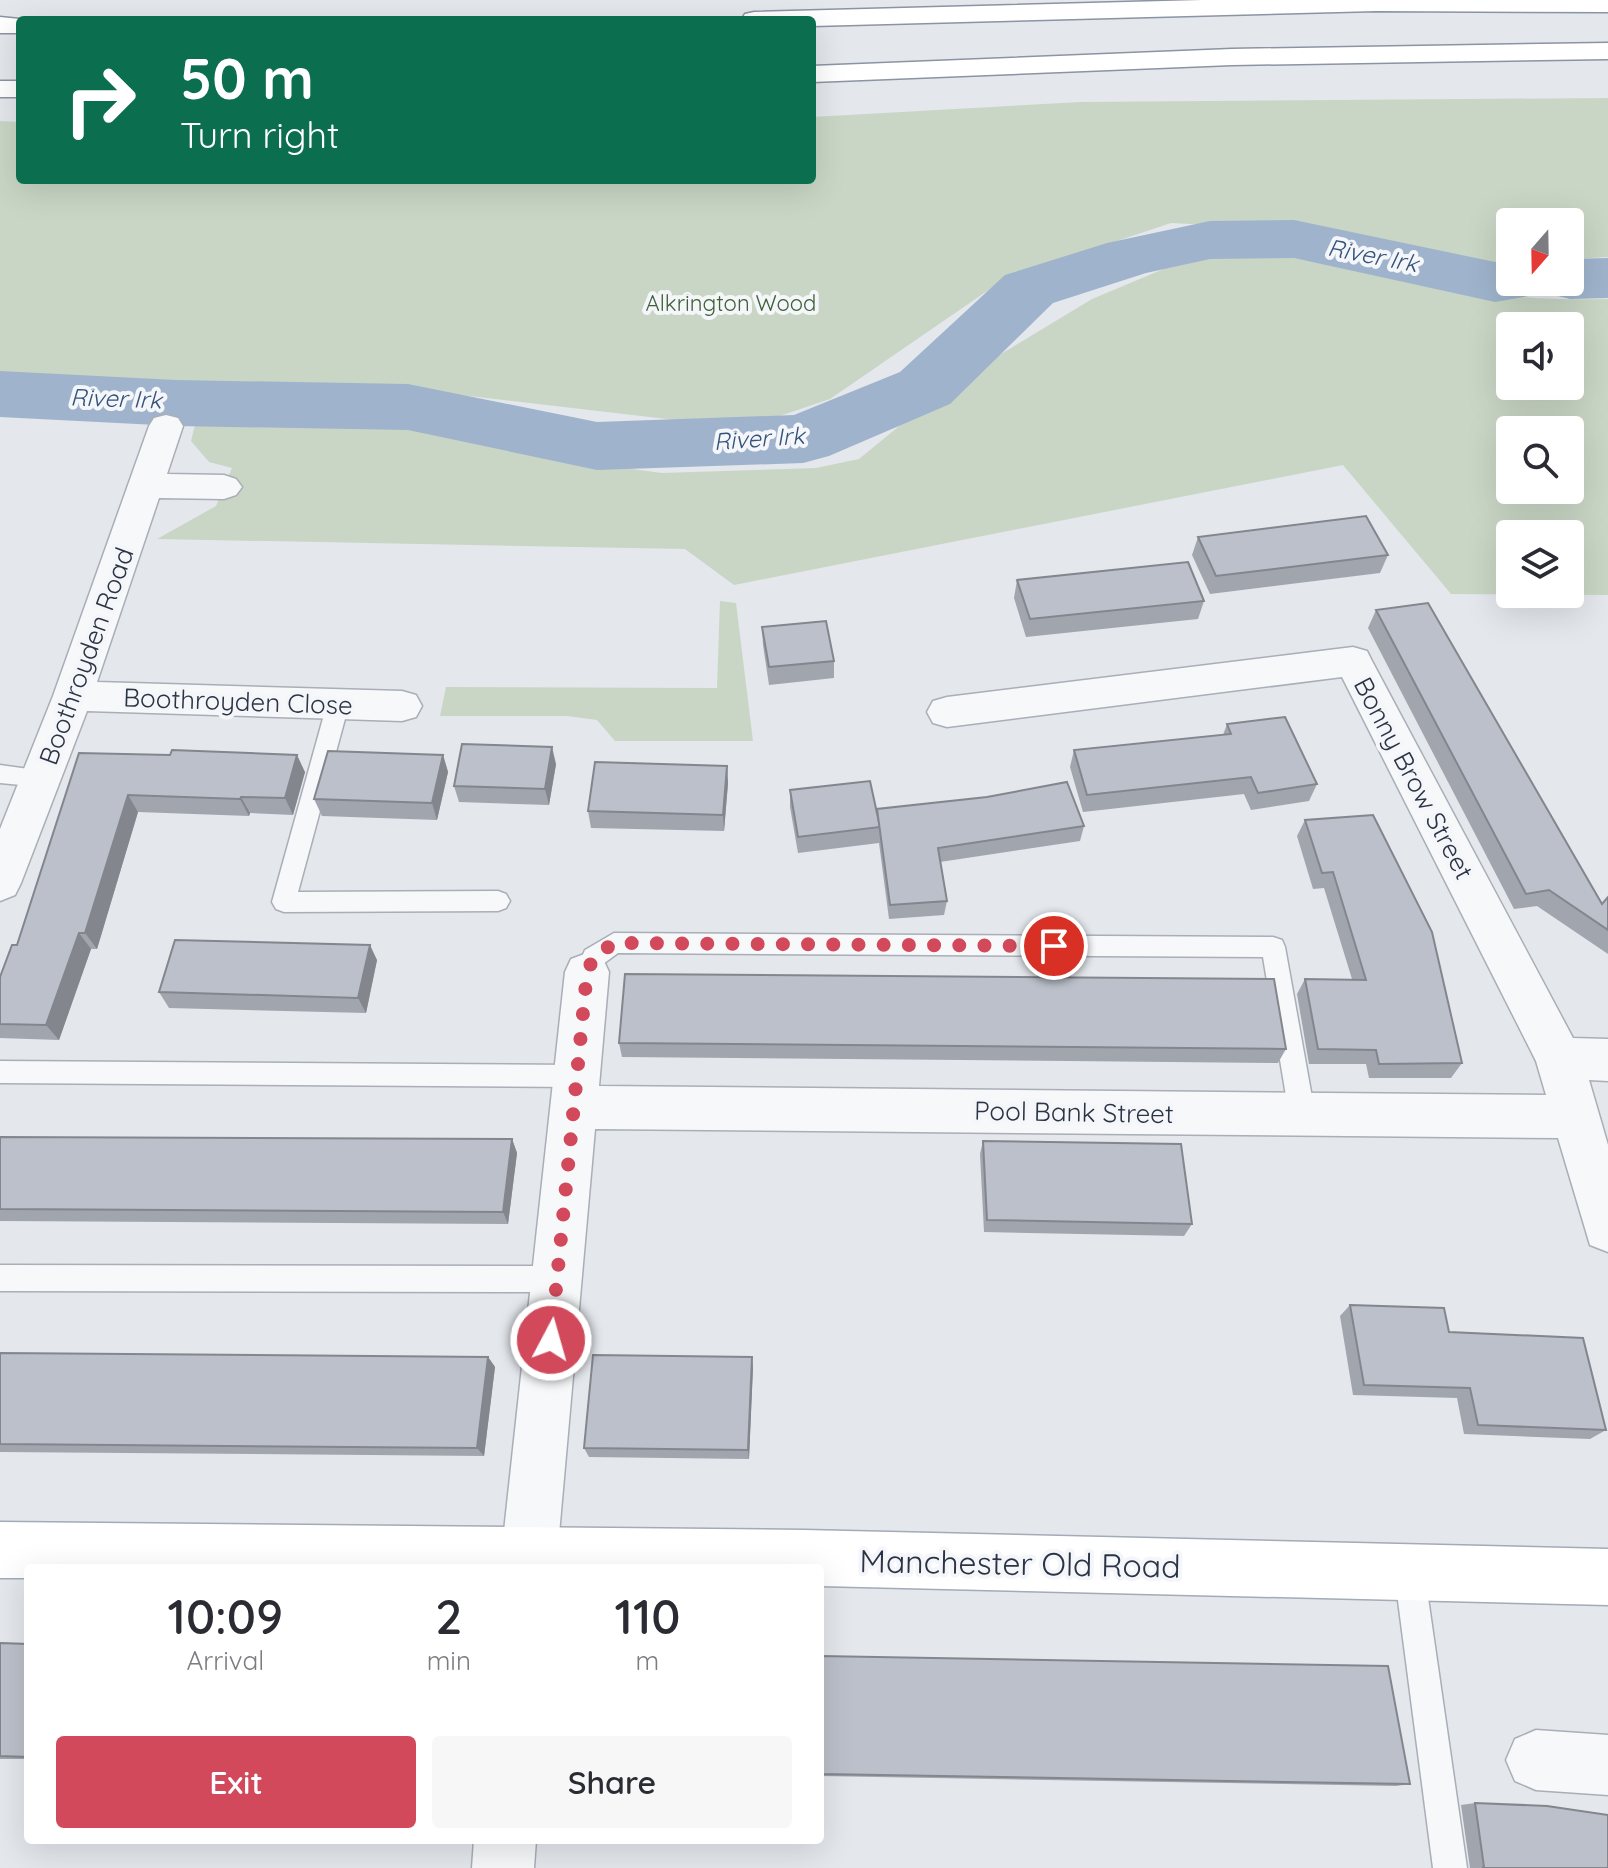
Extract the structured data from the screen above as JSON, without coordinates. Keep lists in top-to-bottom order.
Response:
{
  "streets": {
    "main road": ["Manchester Old Road"],
    "street": [
      "Boothroyden Road",
      "Boothroyden Close",
      "Bonny Brow Street",
      "Pool Bank Street"
    ]
  },
  "crossings": [
    ["Boothroyden Road", "Boothroyden Close"],
    ["Bonny Brow Street", "Pool Bank Street"]
  ],
  "water": ["River Irk"],
  "parks": ["Alkrington Wood"],
  "north": "bottom",
  "page": {
    "turn": ["50 m", "Turn right"],
    "eta": [
      "10:09",
      "Arrival",
      "2",
      "min",
      "110",
      "m"
    ],
    "buttons": ["Exit", "Share"]
  }
}
